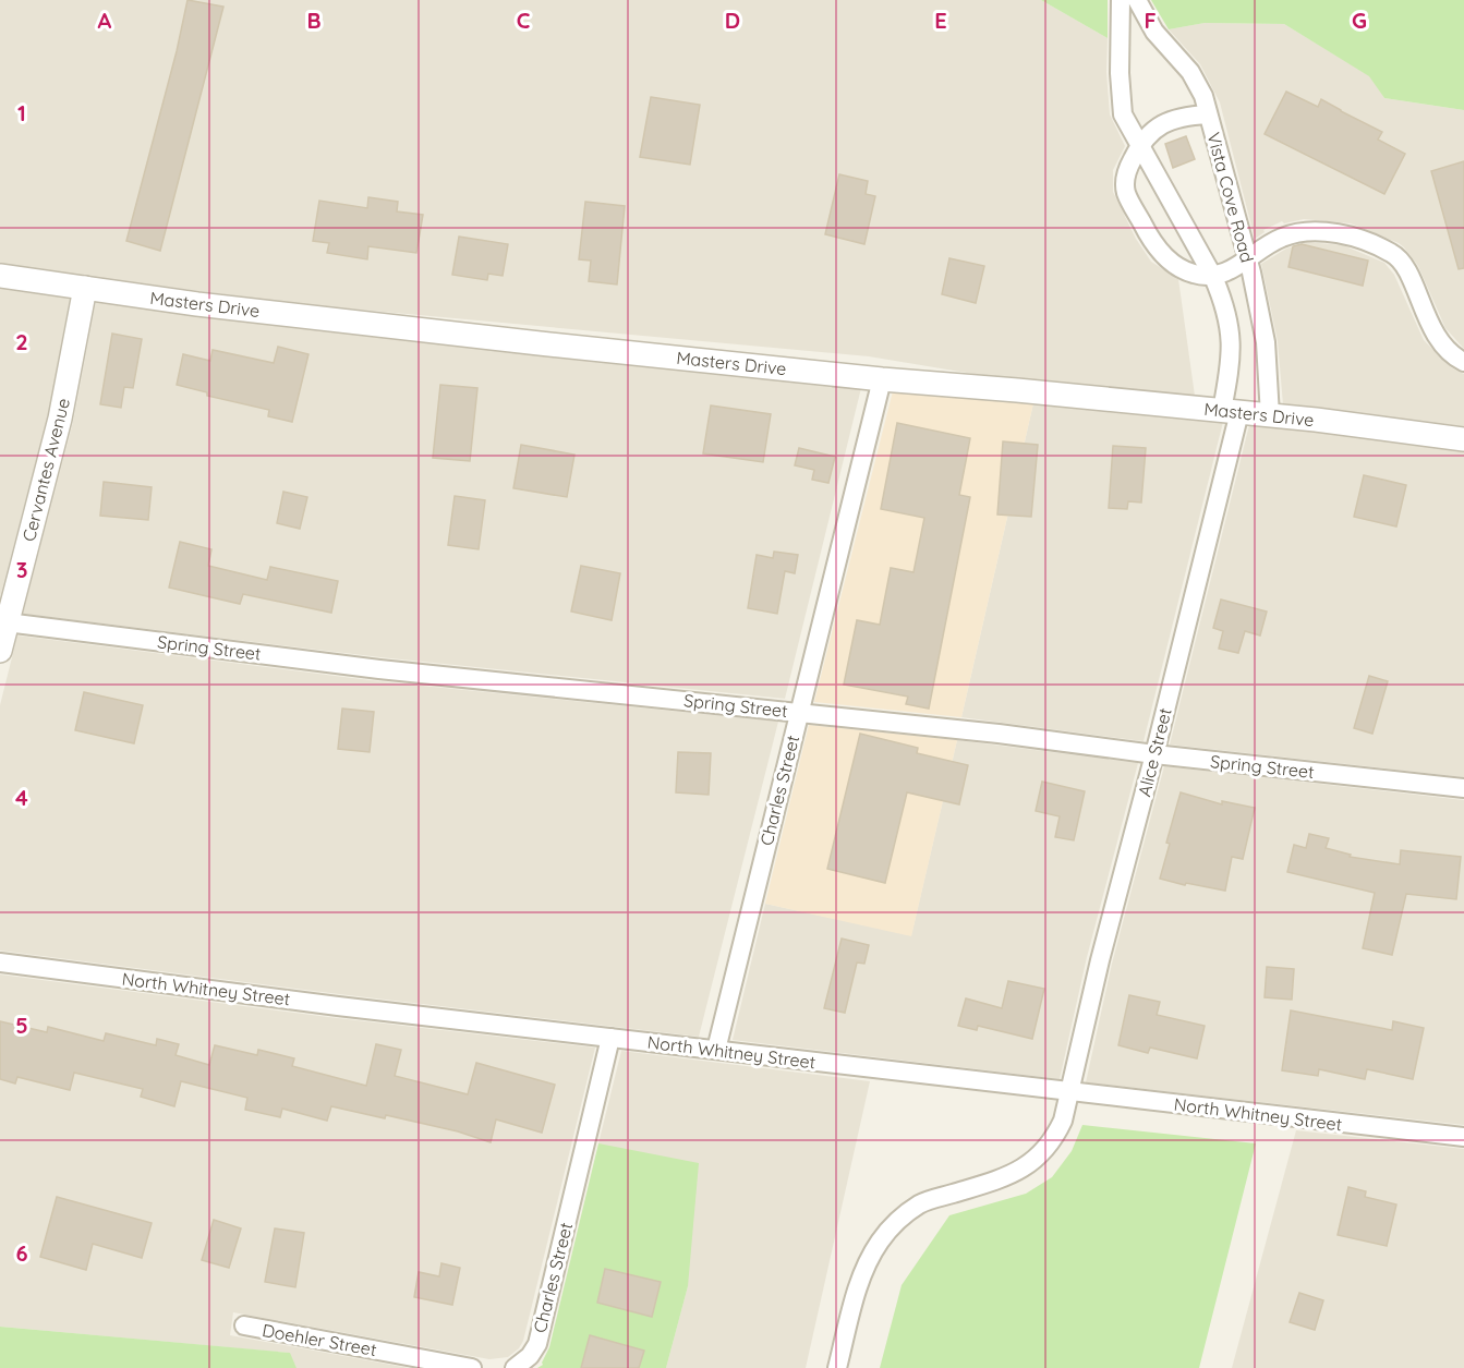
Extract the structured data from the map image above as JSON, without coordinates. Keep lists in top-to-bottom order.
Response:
{
  "streets": {
    "street": [
      "Vista Cove Road",
      "Masters Drive",
      "Cervantes Avenue",
      "Spring Street",
      "Alice Street",
      "Charles Street",
      "North Whitney Street",
      "Doehler Street"
    ]
  },
  "crossings": [
    ["Vista Cove Road", "Masters Drive"],
    ["Masters Drive", "Cervantes Avenue"],
    ["Masters Drive", "Alice Street"],
    ["Masters Drive", "Charles Street"],
    ["Cervantes Avenue", "Spring Street"],
    ["Spring Street", "Alice Street"],
    ["Spring Street", "Charles Street"],
    ["Alice Street", "North Whitney Street"],
    ["Charles Street", "North Whitney Street"]
  ],
  "grid": {
    "columns": [
      "A",
      "B",
      "C",
      "D",
      "E",
      "F",
      "G"
    ],
    "rows": [
      "1",
      "2",
      "3",
      "4",
      "5",
      "6"
    ]
  }
}
